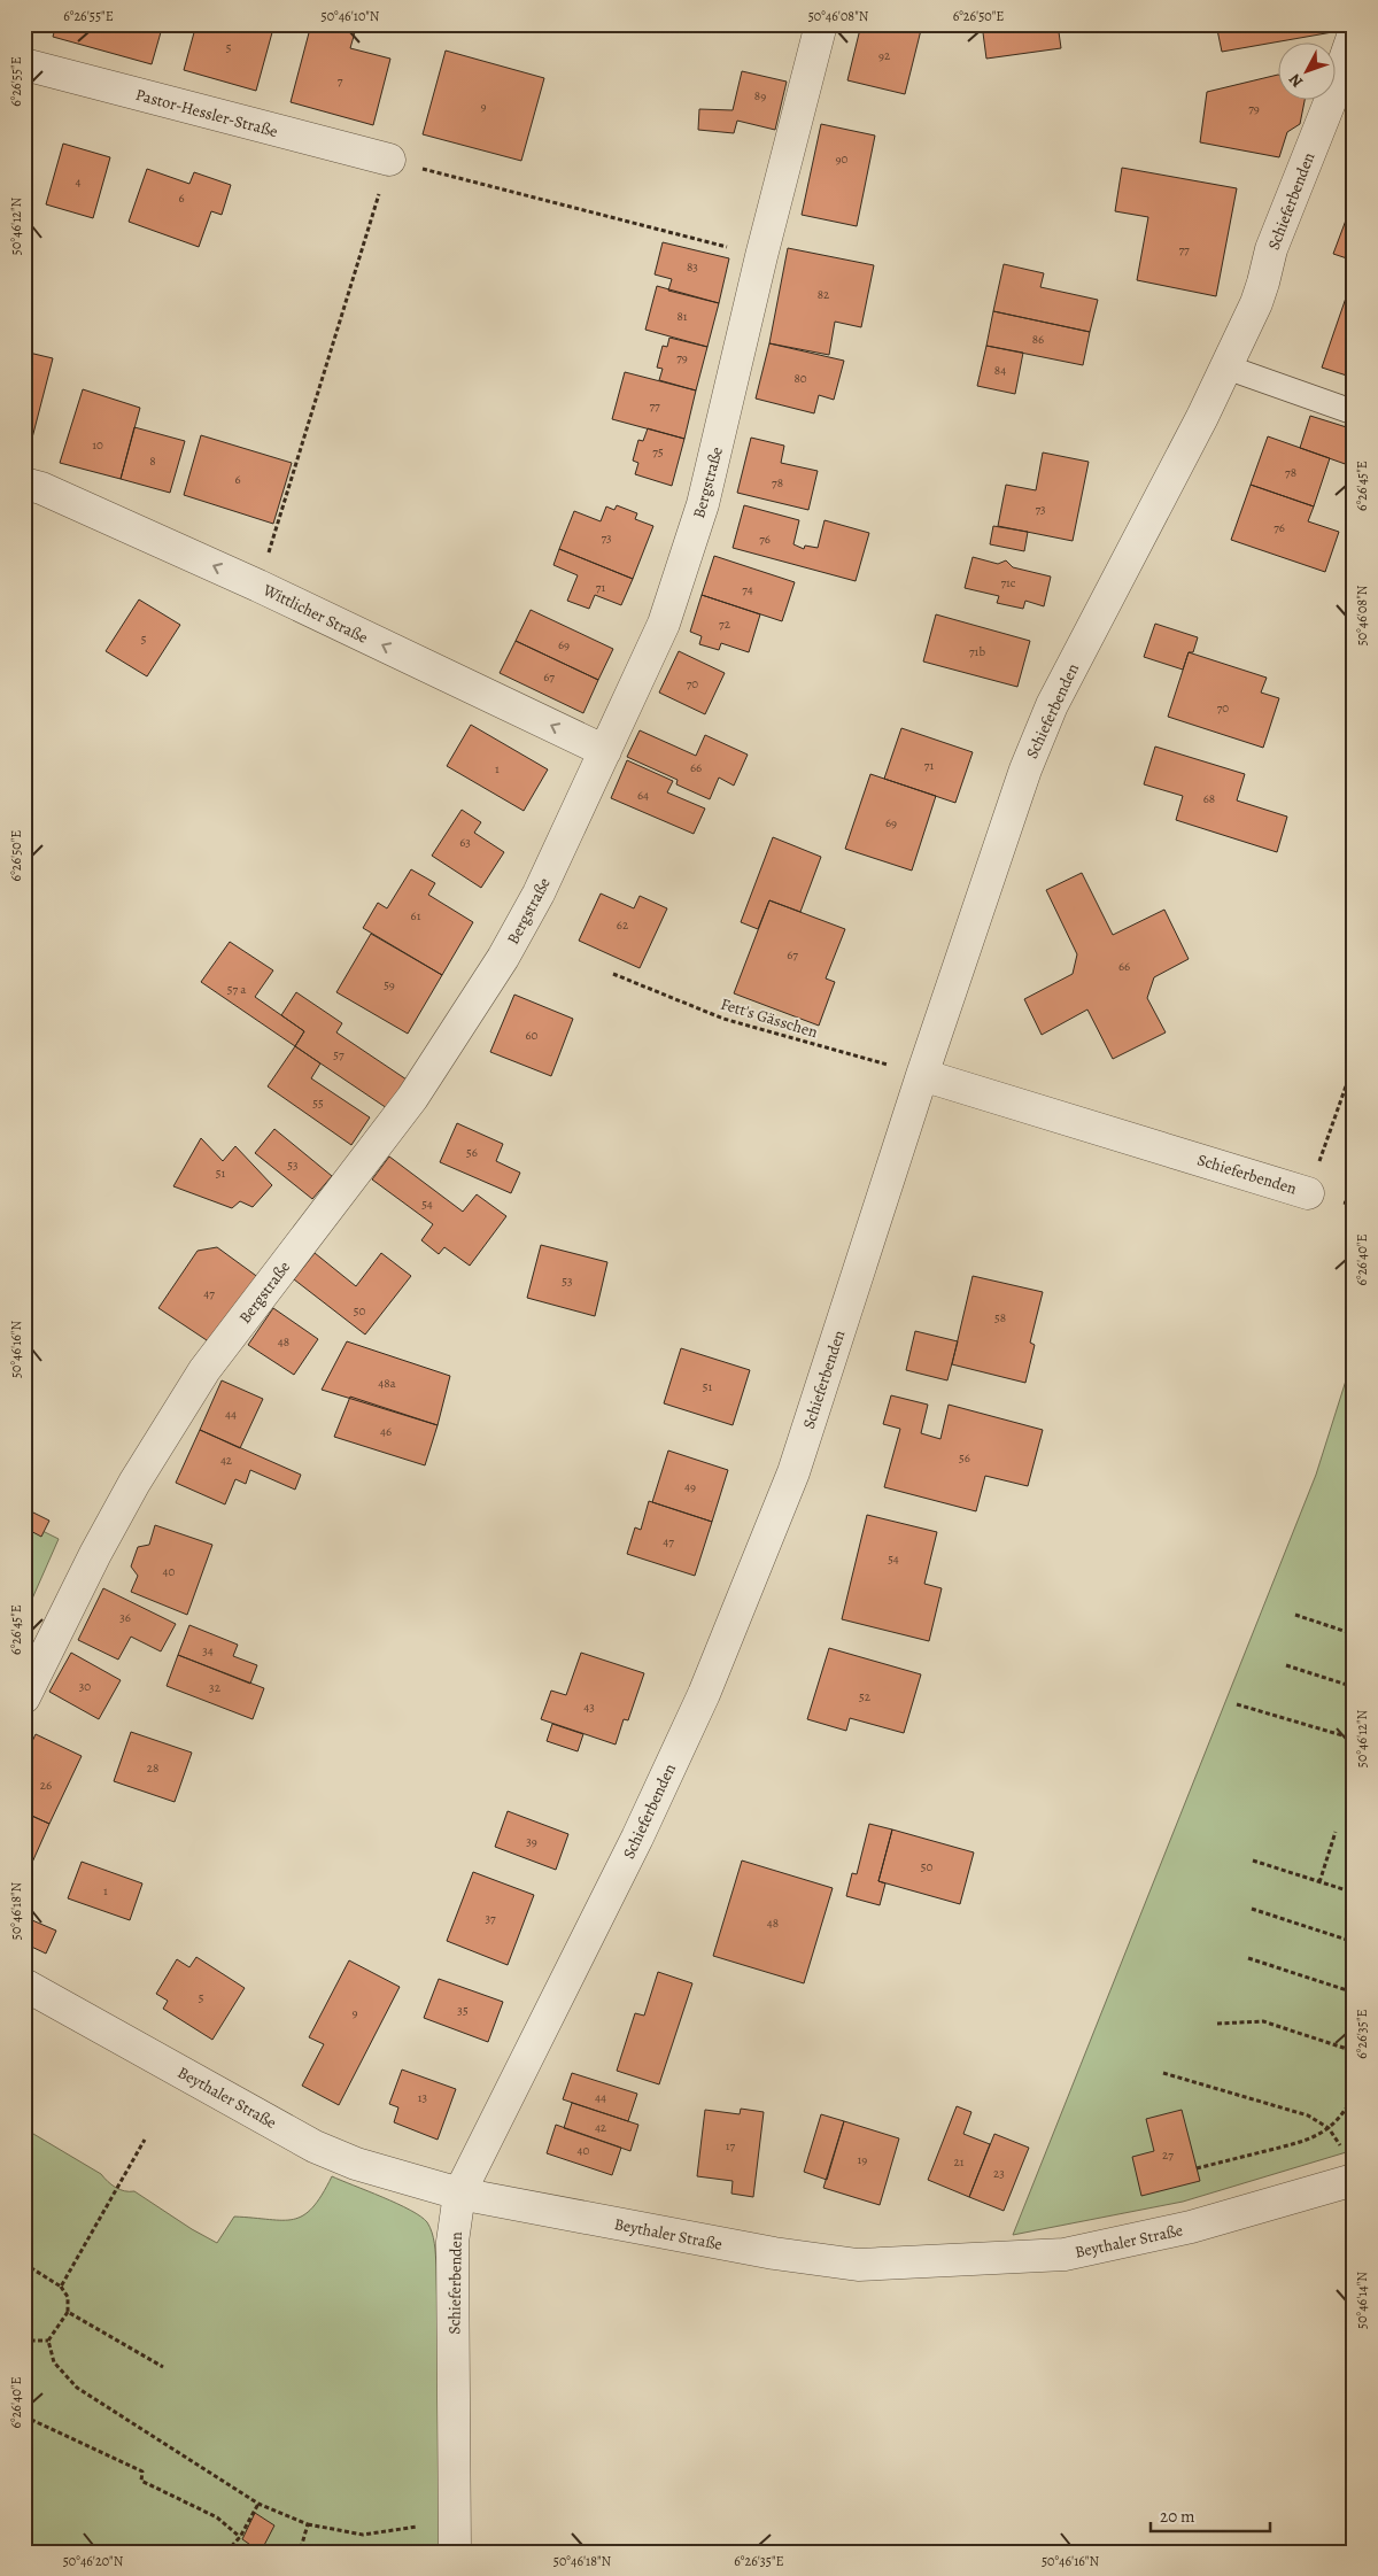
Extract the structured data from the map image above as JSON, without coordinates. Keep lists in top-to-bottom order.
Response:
{
  "streets": {
    "street": [
      "Pastor-Hessler-Straße",
      "Schieferbenden",
      "Bergstraße",
      "Wittlicher Straße",
      "Beythaler Straße"
    ],
    "path": ["Fett's Gässchen"]
  },
  "crossings": [
    ["Schieferbenden", "Fett's Gässchen"],
    ["Schieferbenden", "Beythaler Straße"],
    ["Bergstraße", "Wittlicher Straße"]
  ],
  "one_way": ["Wittlicher Straße"],
  "house_numbers": [
    "5",
    "92",
    "7",
    "89",
    "9",
    "79",
    "90",
    "4",
    "6",
    "77",
    "83",
    "82",
    "81",
    "86",
    "79",
    "84",
    "80",
    "77",
    "10",
    "75",
    "8",
    "78",
    "6",
    "78",
    "73",
    "76",
    "73",
    "76",
    "71c",
    "71",
    "74",
    "72",
    "5",
    "69",
    "71b",
    "67",
    "70",
    "70",
    "71",
    "66",
    "1",
    "64",
    "68",
    "69",
    "63",
    "61",
    "62",
    "67",
    "66",
    "59",
    "57 a",
    "60",
    "57",
    "55",
    "56",
    "53",
    "51",
    "54",
    "53",
    "47",
    "50",
    "58",
    "48",
    "48a",
    "51",
    "44",
    "46",
    "56",
    "42",
    "49",
    "47",
    "54",
    "40",
    "36",
    "34",
    "30",
    "32",
    "52",
    "43",
    "28",
    "26",
    "39",
    "50",
    "1",
    "37",
    "48",
    "5",
    "35",
    "9",
    "13",
    "44",
    "42",
    "17",
    "40",
    "27",
    "19",
    "21",
    "23"
  ],
  "scale_bar": "20 m",
  "north": "bottom left",
  "coordinates": [
    "6°26'55\"E",
    "50°46'10\"N",
    "50°46'08\"N",
    "6°26'50\"E",
    "50°46'12\"N",
    "6°26'45\"E",
    "6°26'40\"E",
    "50°46'16\"N",
    "50°46'18\"N",
    "6°26'35\"E",
    "50°46'14\"N",
    "50°46'20\"N"
  ]
}
